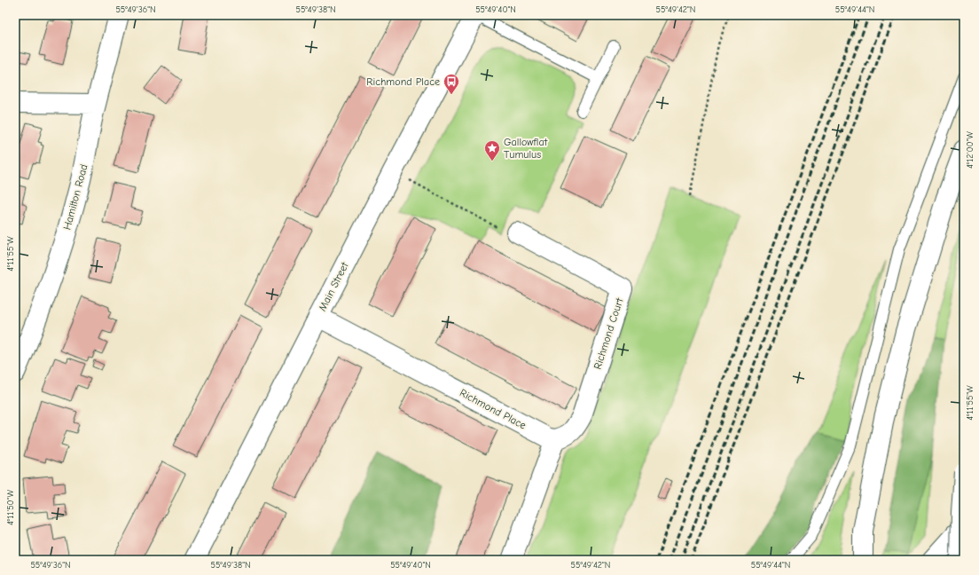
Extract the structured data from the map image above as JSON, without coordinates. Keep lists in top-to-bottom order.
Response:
{
  "streets": {
    "main road": [
      "Hamilton Road",
      "Main Street",
      "Richmond Court",
      "Richmond Place"
    ]
  },
  "crossings": [
    ["Main Street", "Richmond Place"],
    ["Richmond Court", "Richmond Place"]
  ],
  "places": {
    "bus stop": ["Richmond Place"],
    "place": ["Gallowflat Tumulus"]
  },
  "coordinates": [
    "55°49'36\"N",
    "55°49'38\"N",
    "55°49'40\"N",
    "55°49'42\"N",
    "55°49'44\"N",
    "4°12'00\"W",
    "4°11'55\"W",
    "4°11'50\"W"
  ]
}
